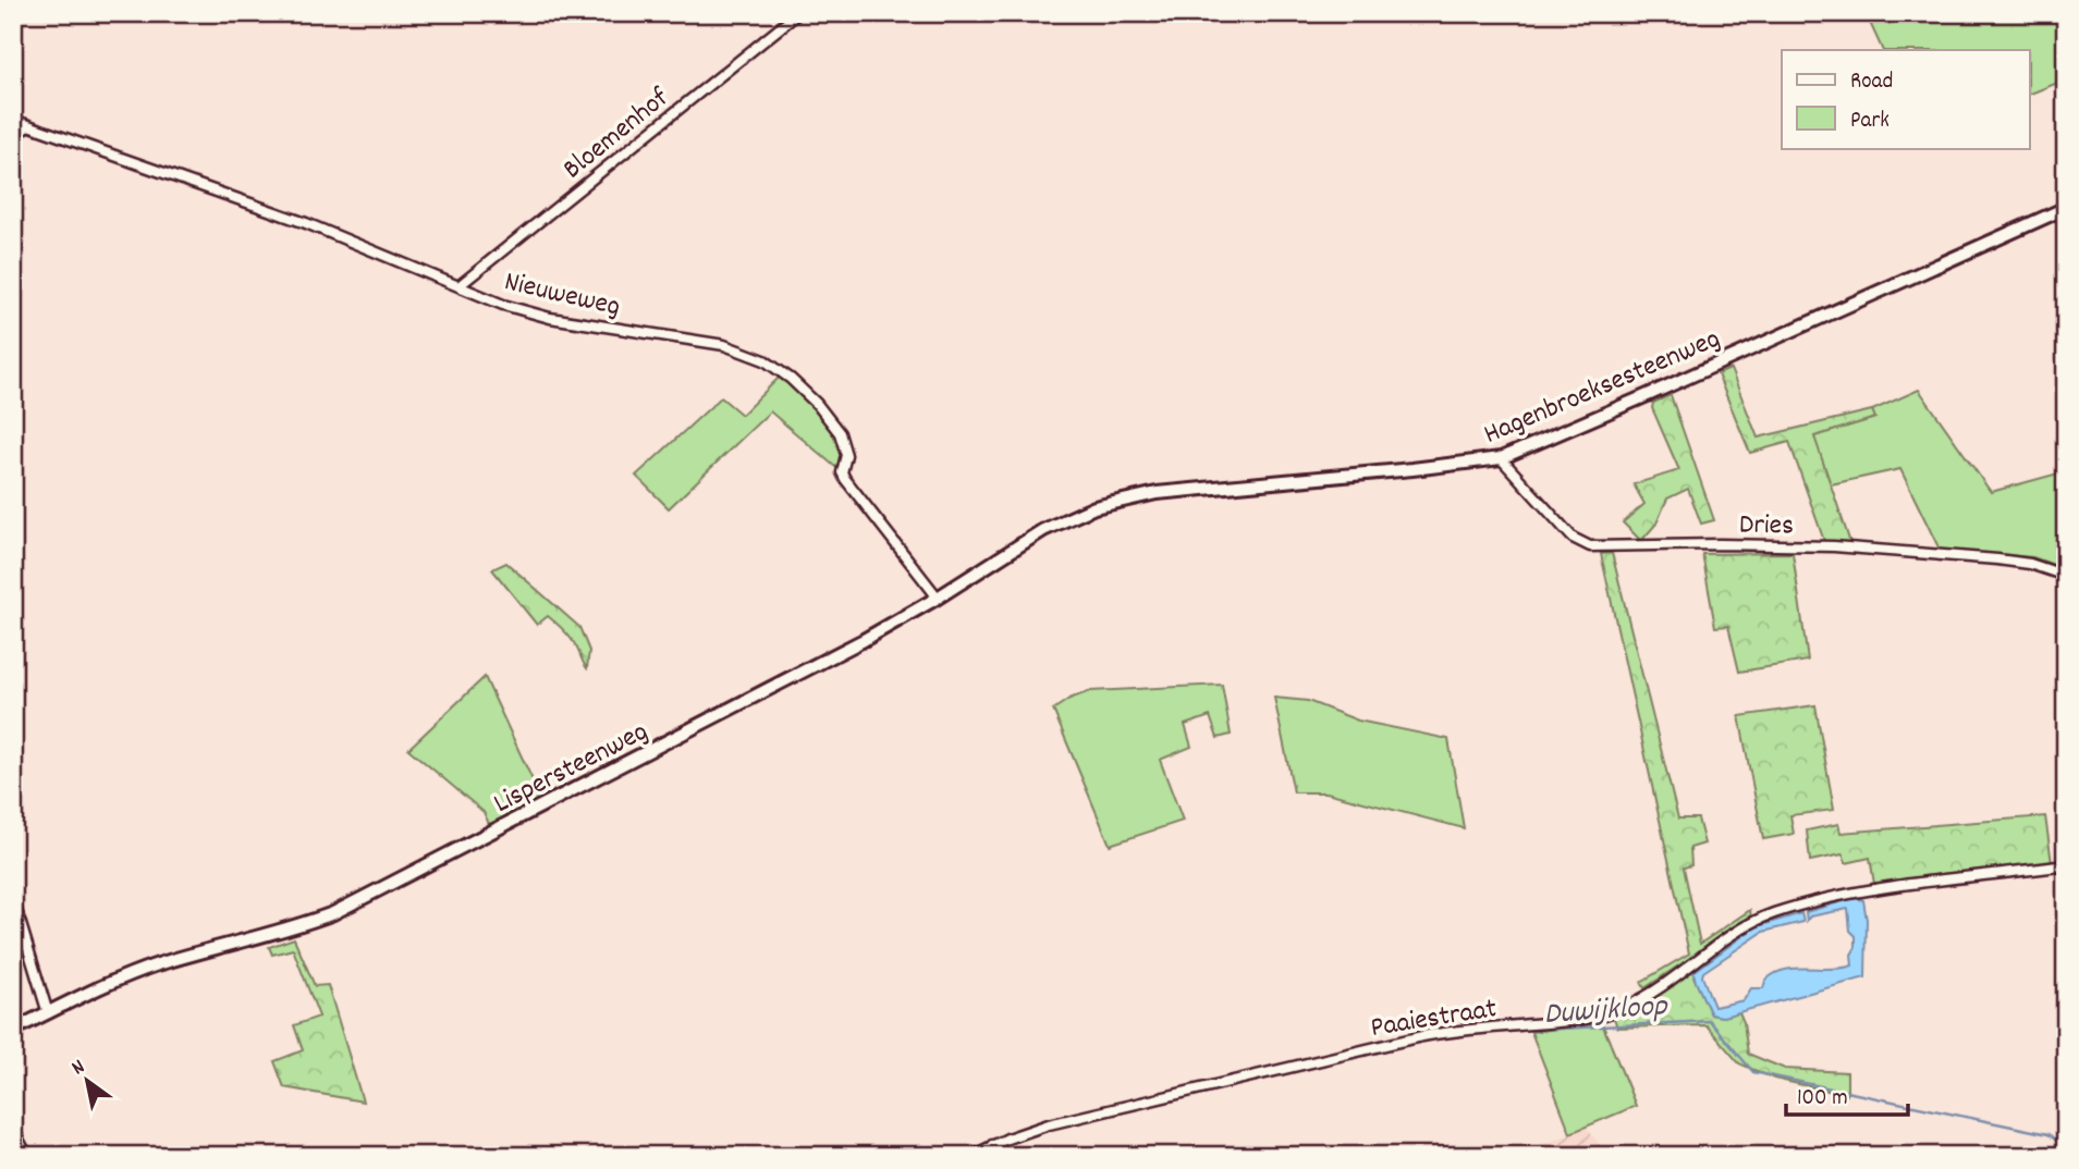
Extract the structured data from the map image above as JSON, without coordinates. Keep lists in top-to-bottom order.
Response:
{
  "streets": {
    "street": [
      "Bloemenhof",
      "Nieuweweg",
      "Hagenbroeksesteenweg",
      "Dries",
      "Lispersteenweg",
      "Paaiestraat"
    ]
  },
  "crossings": [
    ["Bloemenhof", "Nieuweweg"],
    ["Nieuweweg", "Lispersteenweg"],
    ["Hagenbroeksesteenweg", "Dries"],
    ["Hagenbroeksesteenweg", "Lispersteenweg"]
  ],
  "water": ["Duwijkloop"],
  "legend": ["Road", "Park"],
  "scale_bar": "100 m",
  "north": "top left"
}
